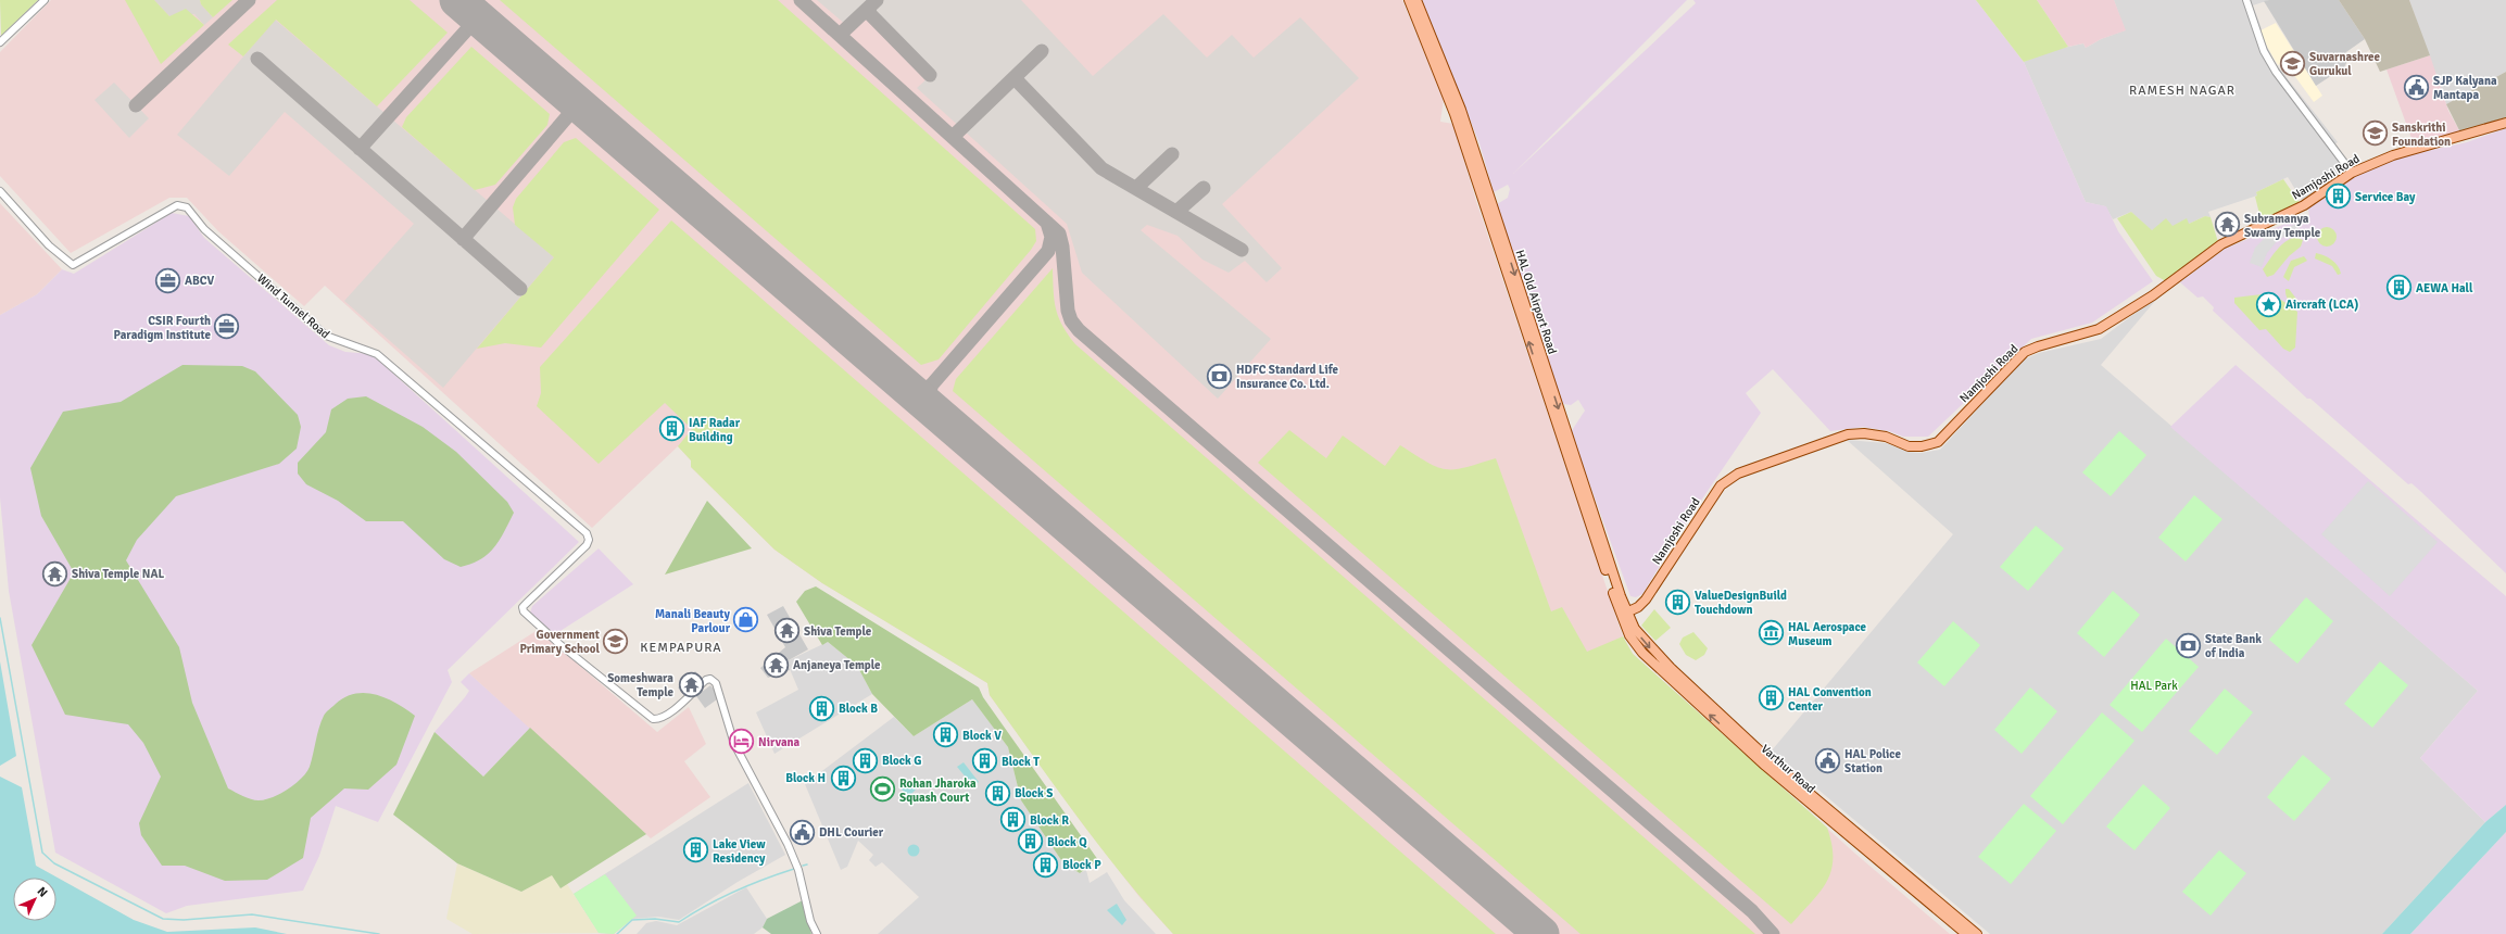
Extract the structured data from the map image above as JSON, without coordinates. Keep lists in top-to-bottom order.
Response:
{
  "streets": {
    "main road": ["Namjoshi Road", "HAL Old Airport Road", "Varthur Road"],
    "street": ["Wind Tunnel Road"]
  },
  "crossings": [
    ["Namjoshi Road", "HAL Old Airport Road"],
    ["Namjoshi Road", "Varthur Road"],
    ["HAL Old Airport Road", "Varthur Road"]
  ],
  "districts": ["RAMESH NAGAR", "KEMPAPURA"],
  "parks": ["HAL Park"],
  "places": {
    "school or university": ["Suvarnashree Gurukul", "Sanskrithi Foundation", "Government Primary School"],
    "public building": ["SJP Kalyana Mantapa", "HAL Police Station", "DHL Courier"],
    "building": [
      "Service Bay",
      "AEWA Hall",
      "IAF Radar Building",
      "ValueDesignBuild Touchdown",
      "HAL Convention Center",
      "Block B",
      "Block V",
      "Block G",
      "Block T",
      "Block H",
      "Block S",
      "Block R",
      "Block Q",
      "Lake View Residency",
      "Block P"
    ],
    "temple": [
      "Subramanya Swamy Temple",
      "Shiva Temple NAL",
      "Shiva Temple",
      "Anjaneya Temple",
      "Someshwara Temple"
    ],
    "office": ["ABCV", "CSIR Fourth Paradigm Institute"],
    "place": ["Aircraft (LCA)"],
    "bank": ["HDFC Standard Life Insurance Co. Ltd.", "State Bank of India"],
    "shop": ["Manali Beauty Parlour"],
    "museum": ["HAL Aerospace Museum"],
    "hotel": ["Nirvana"],
    "sports": ["Rohan Jharoka Squash Court"]
  },
  "north": "top right"
}
